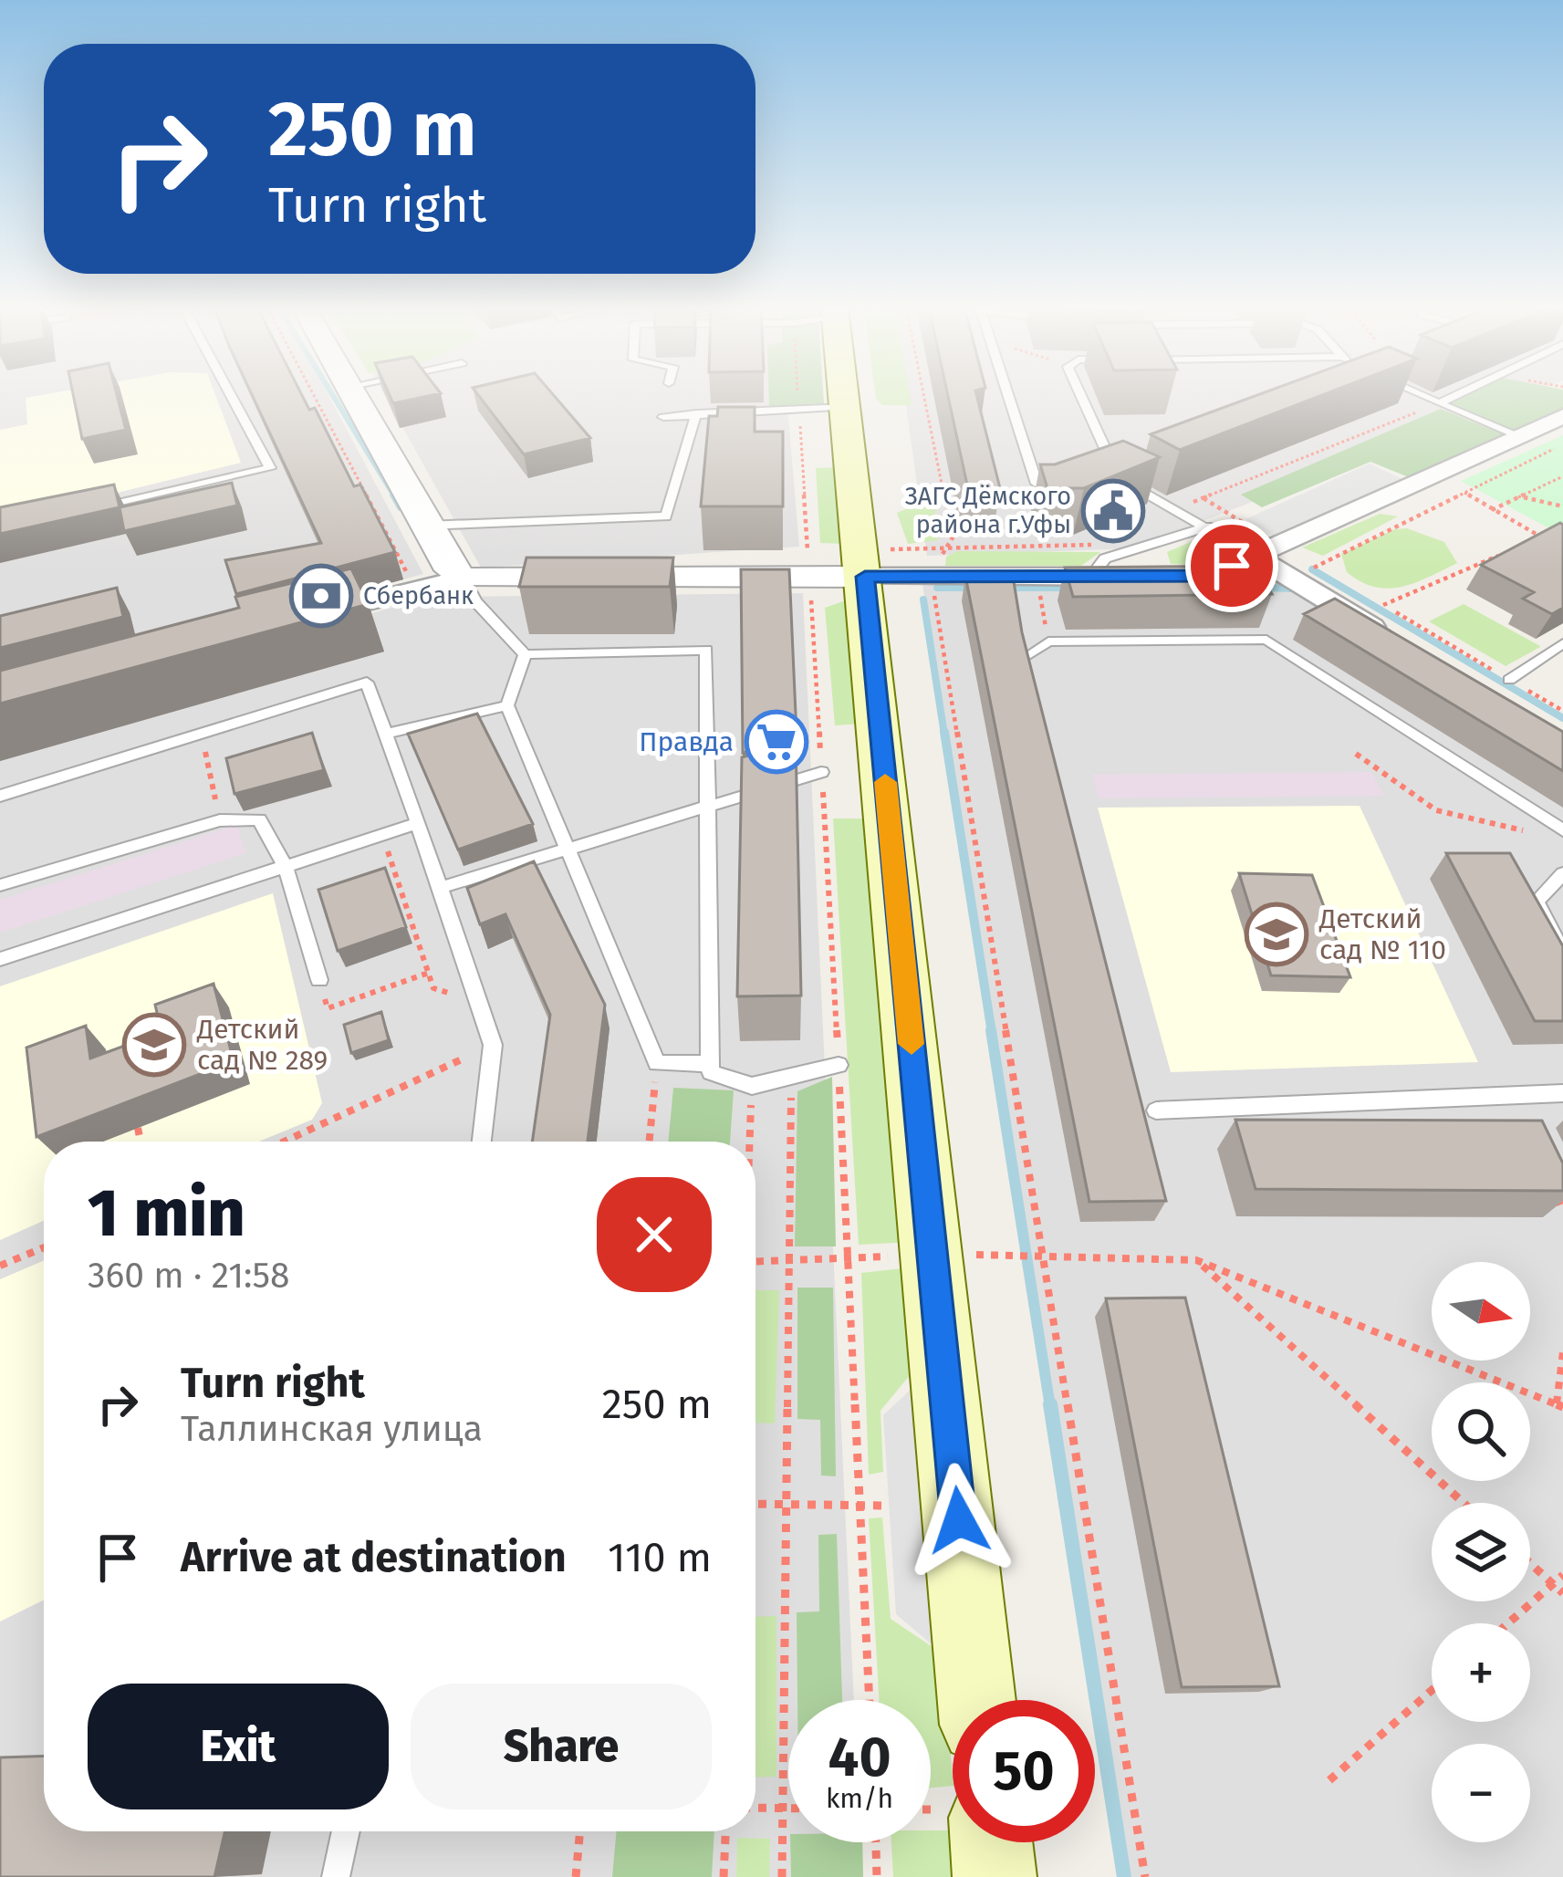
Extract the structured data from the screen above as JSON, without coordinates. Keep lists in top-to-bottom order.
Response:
{
  "places": {
    "public building": ["ЗАГС Дёмского района г.Уфы"],
    "bank": ["Сбербанк"],
    "supermarket": ["Правда"],
    "school or university": ["Детский сад № 110", "Детский сад № 289"]
  },
  "north": "right",
  "page": {
    "turn": ["250 m", "Turn right"],
    "heading": ["1 min", "360 m · 21:58"],
    "map_buttons": ["+", "−"],
    "list": [
      {
        "name": "Turn right",
        "note": "Таллинская улица",
        "value": "250 m"
      },
      {
        "name": "Arrive at destination",
        "value": "110 m"
      }
    ],
    "buttons": ["Exit", "Share"],
    "speed": "40 km/h",
    "limit": "50"
  }
}
